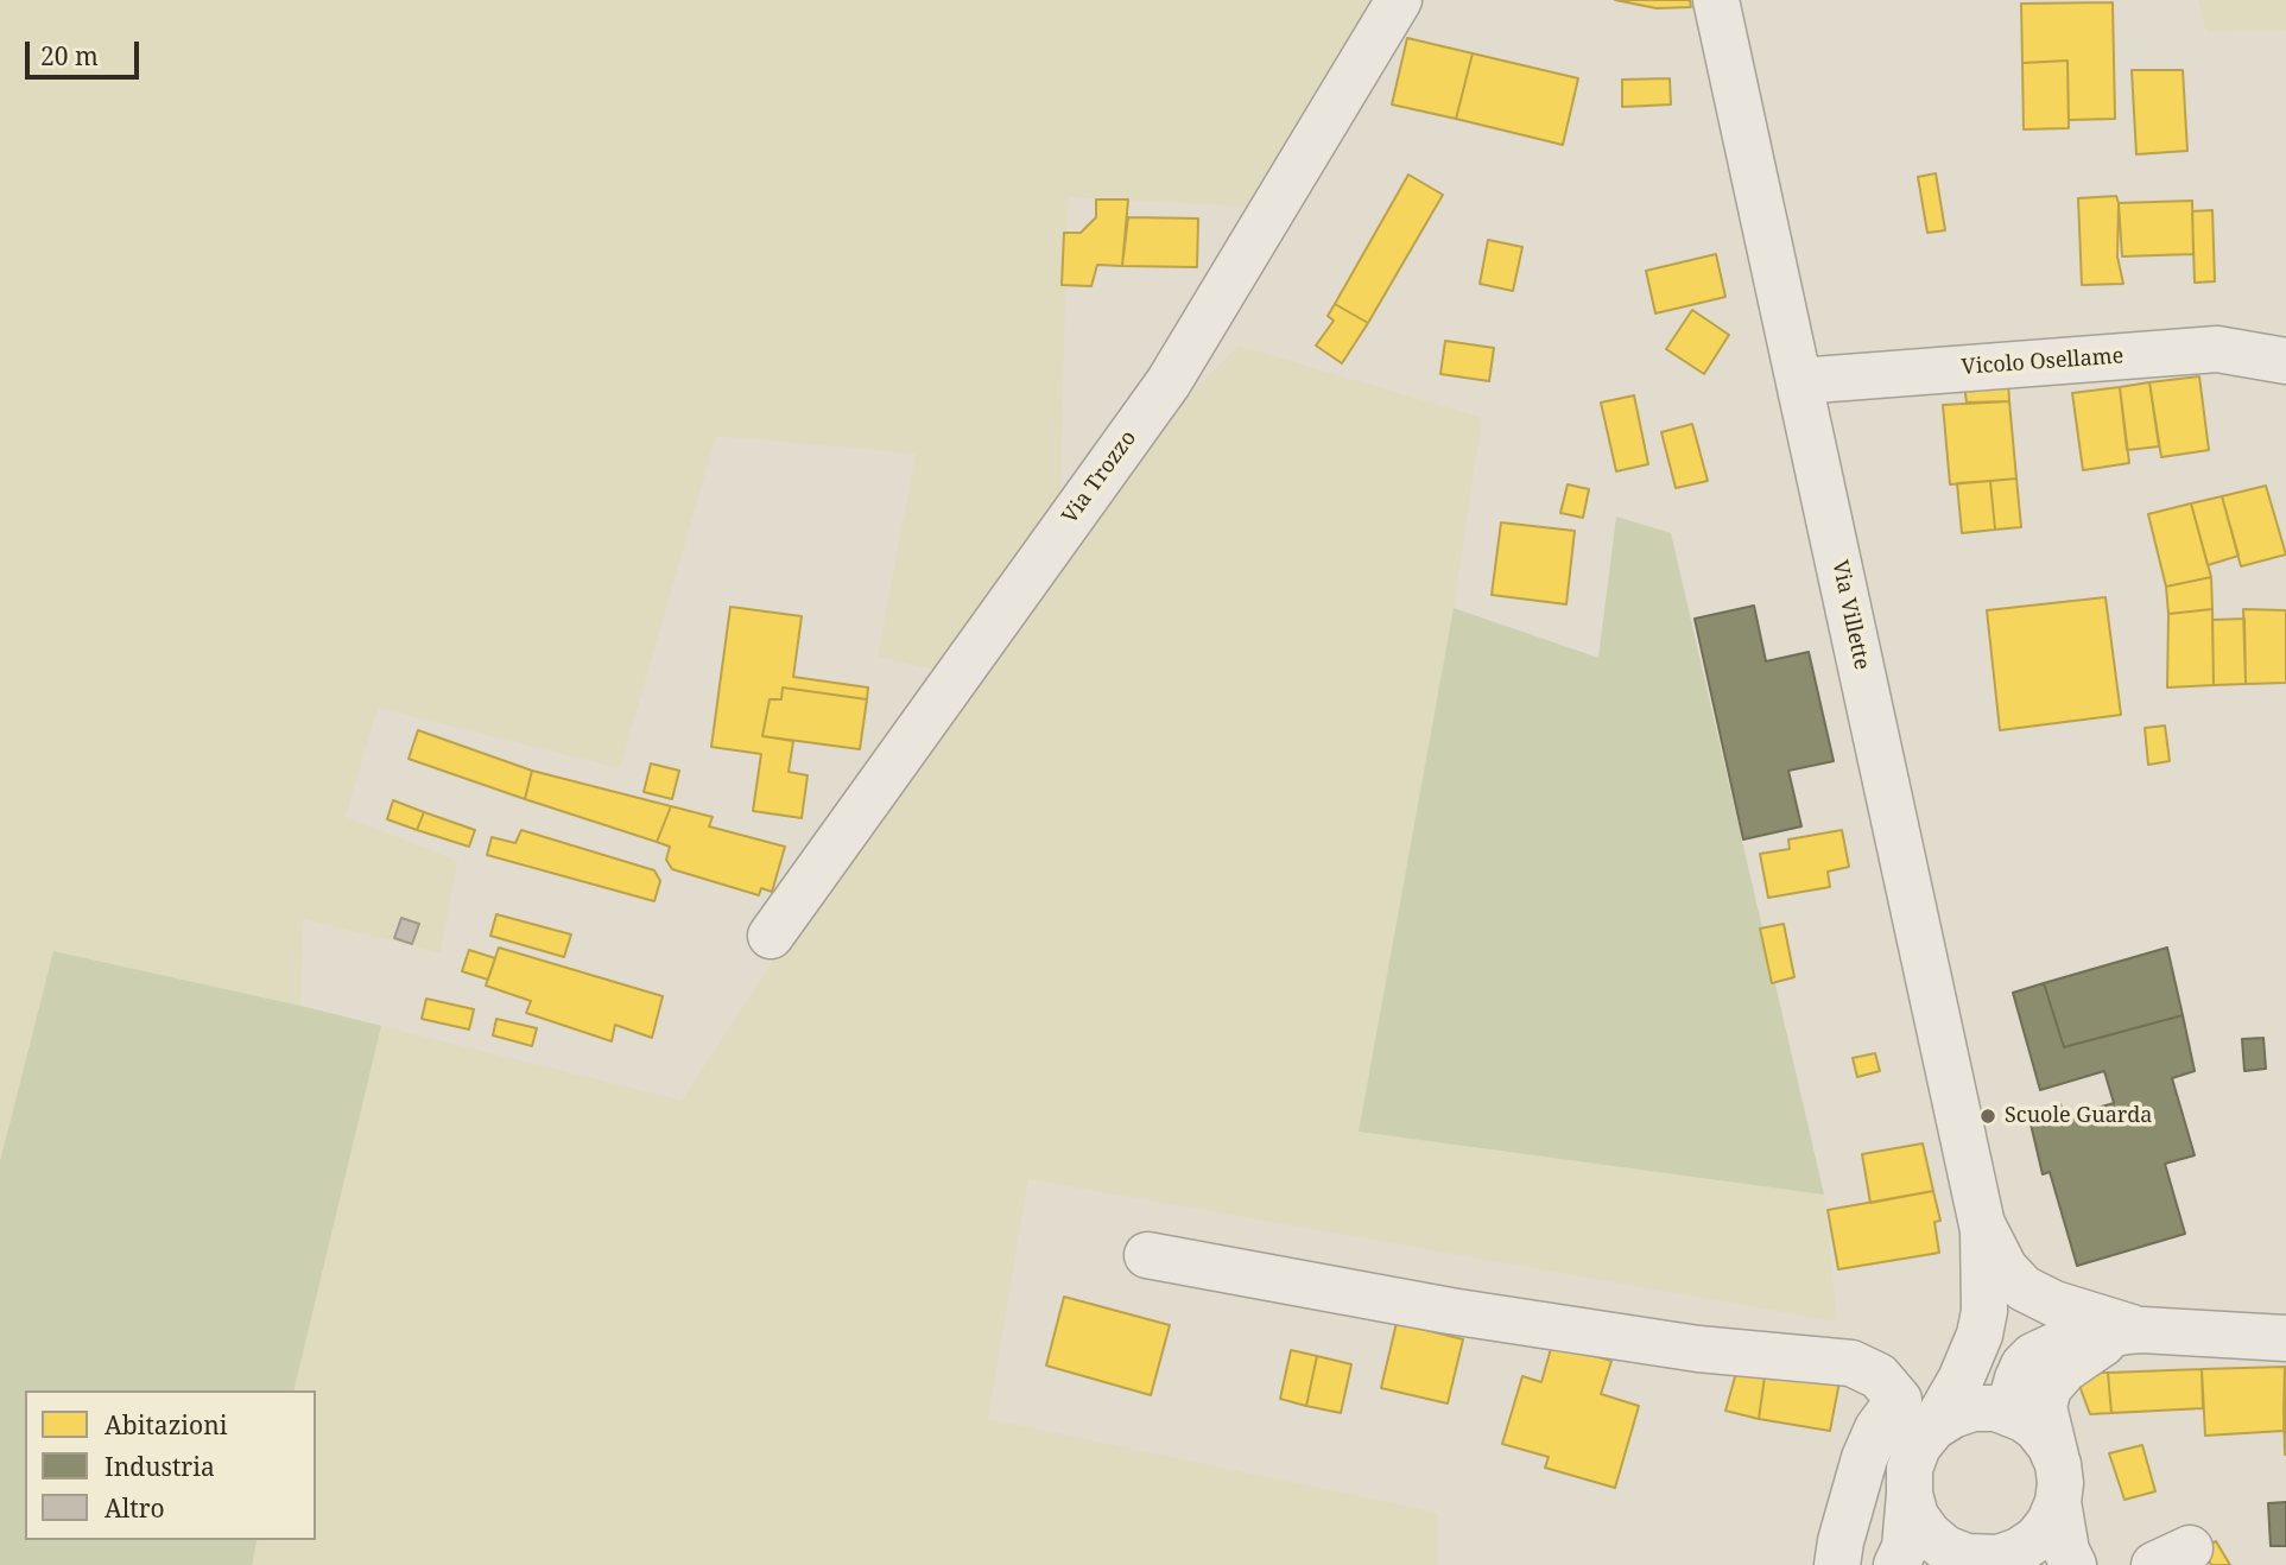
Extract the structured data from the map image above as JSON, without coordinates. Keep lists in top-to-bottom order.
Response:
{
  "streets": {
    "street": ["Vicolo Osellame", "Via Trozzo", "Via Villette"]
  },
  "crossings": [
    ["Vicolo Osellame", "Via Villette"]
  ],
  "places": ["Scuole Guarda"],
  "legend": ["Abitazioni", "Industria", "Altro"],
  "scale_bar": "20 m"
}
